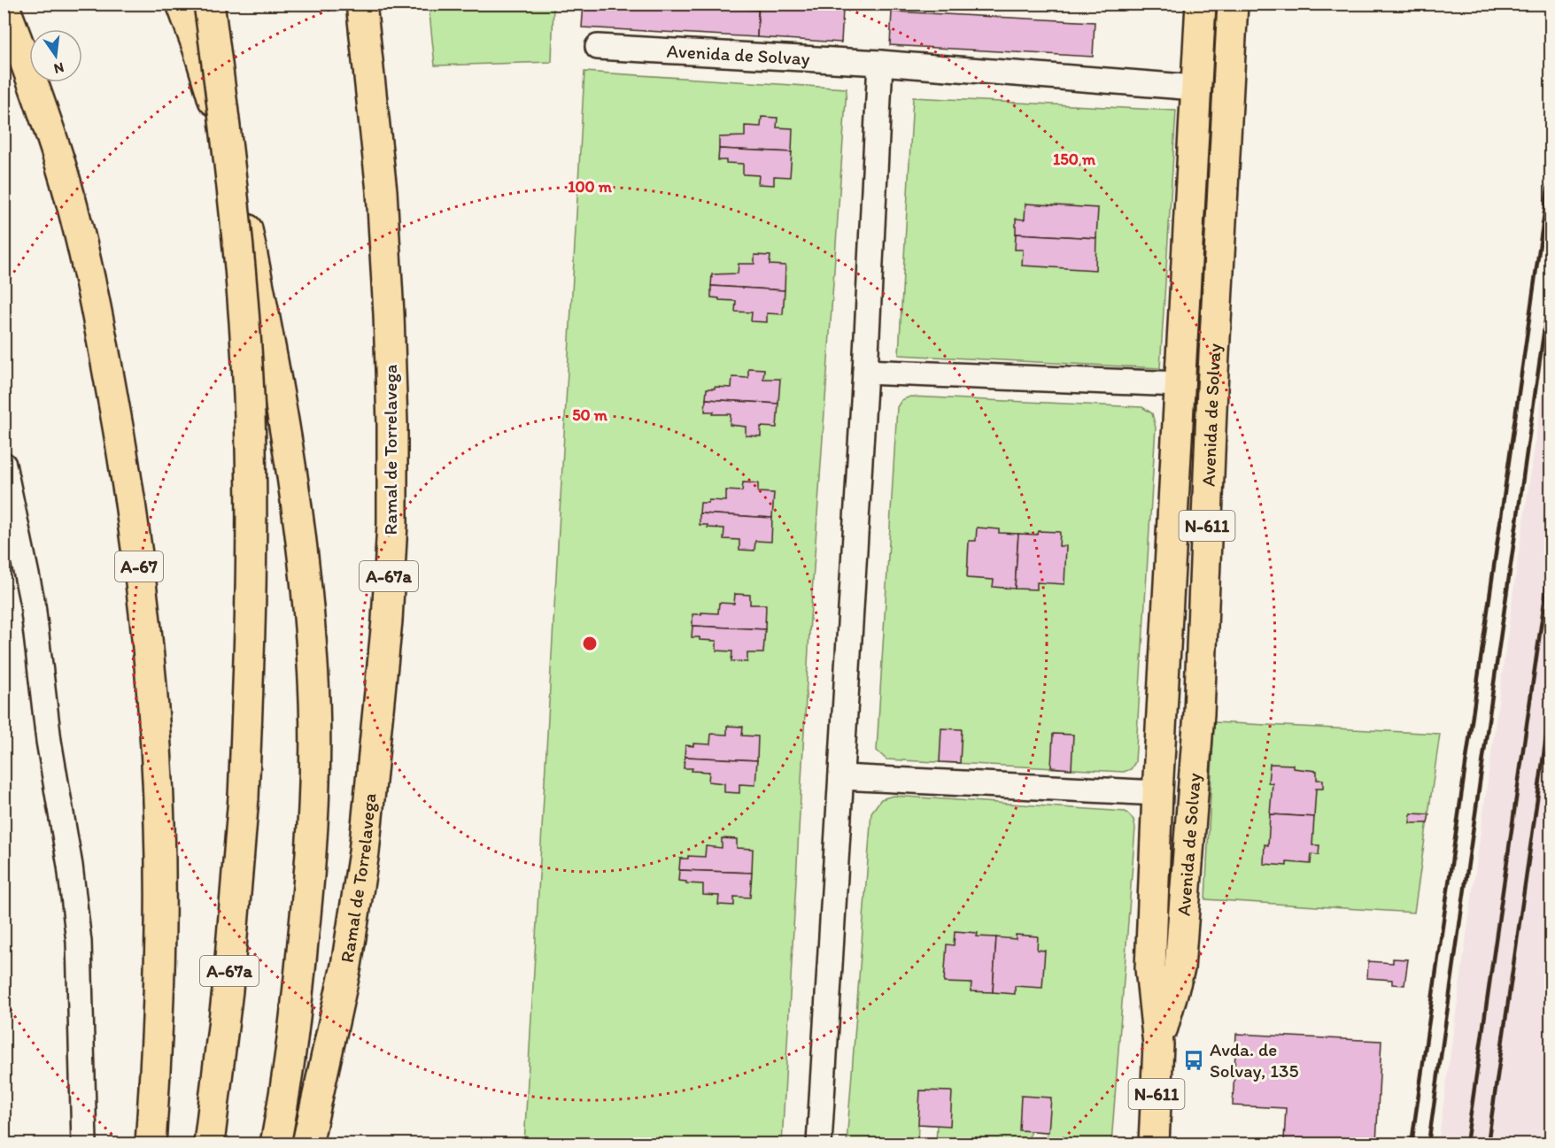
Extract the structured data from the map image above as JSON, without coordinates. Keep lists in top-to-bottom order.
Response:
{
  "streets": {
    "highway": [
      "Avenida de Solvay",
      "Ramal de Torrelavega",
      "N-611",
      "A-67",
      "A-67a"
    ]
  },
  "places": {
    "bus stop": ["Avda. de Solvay, 135"]
  },
  "north": "bottom",
  "rings": ["150 m", "100 m", "50 m"]
}
